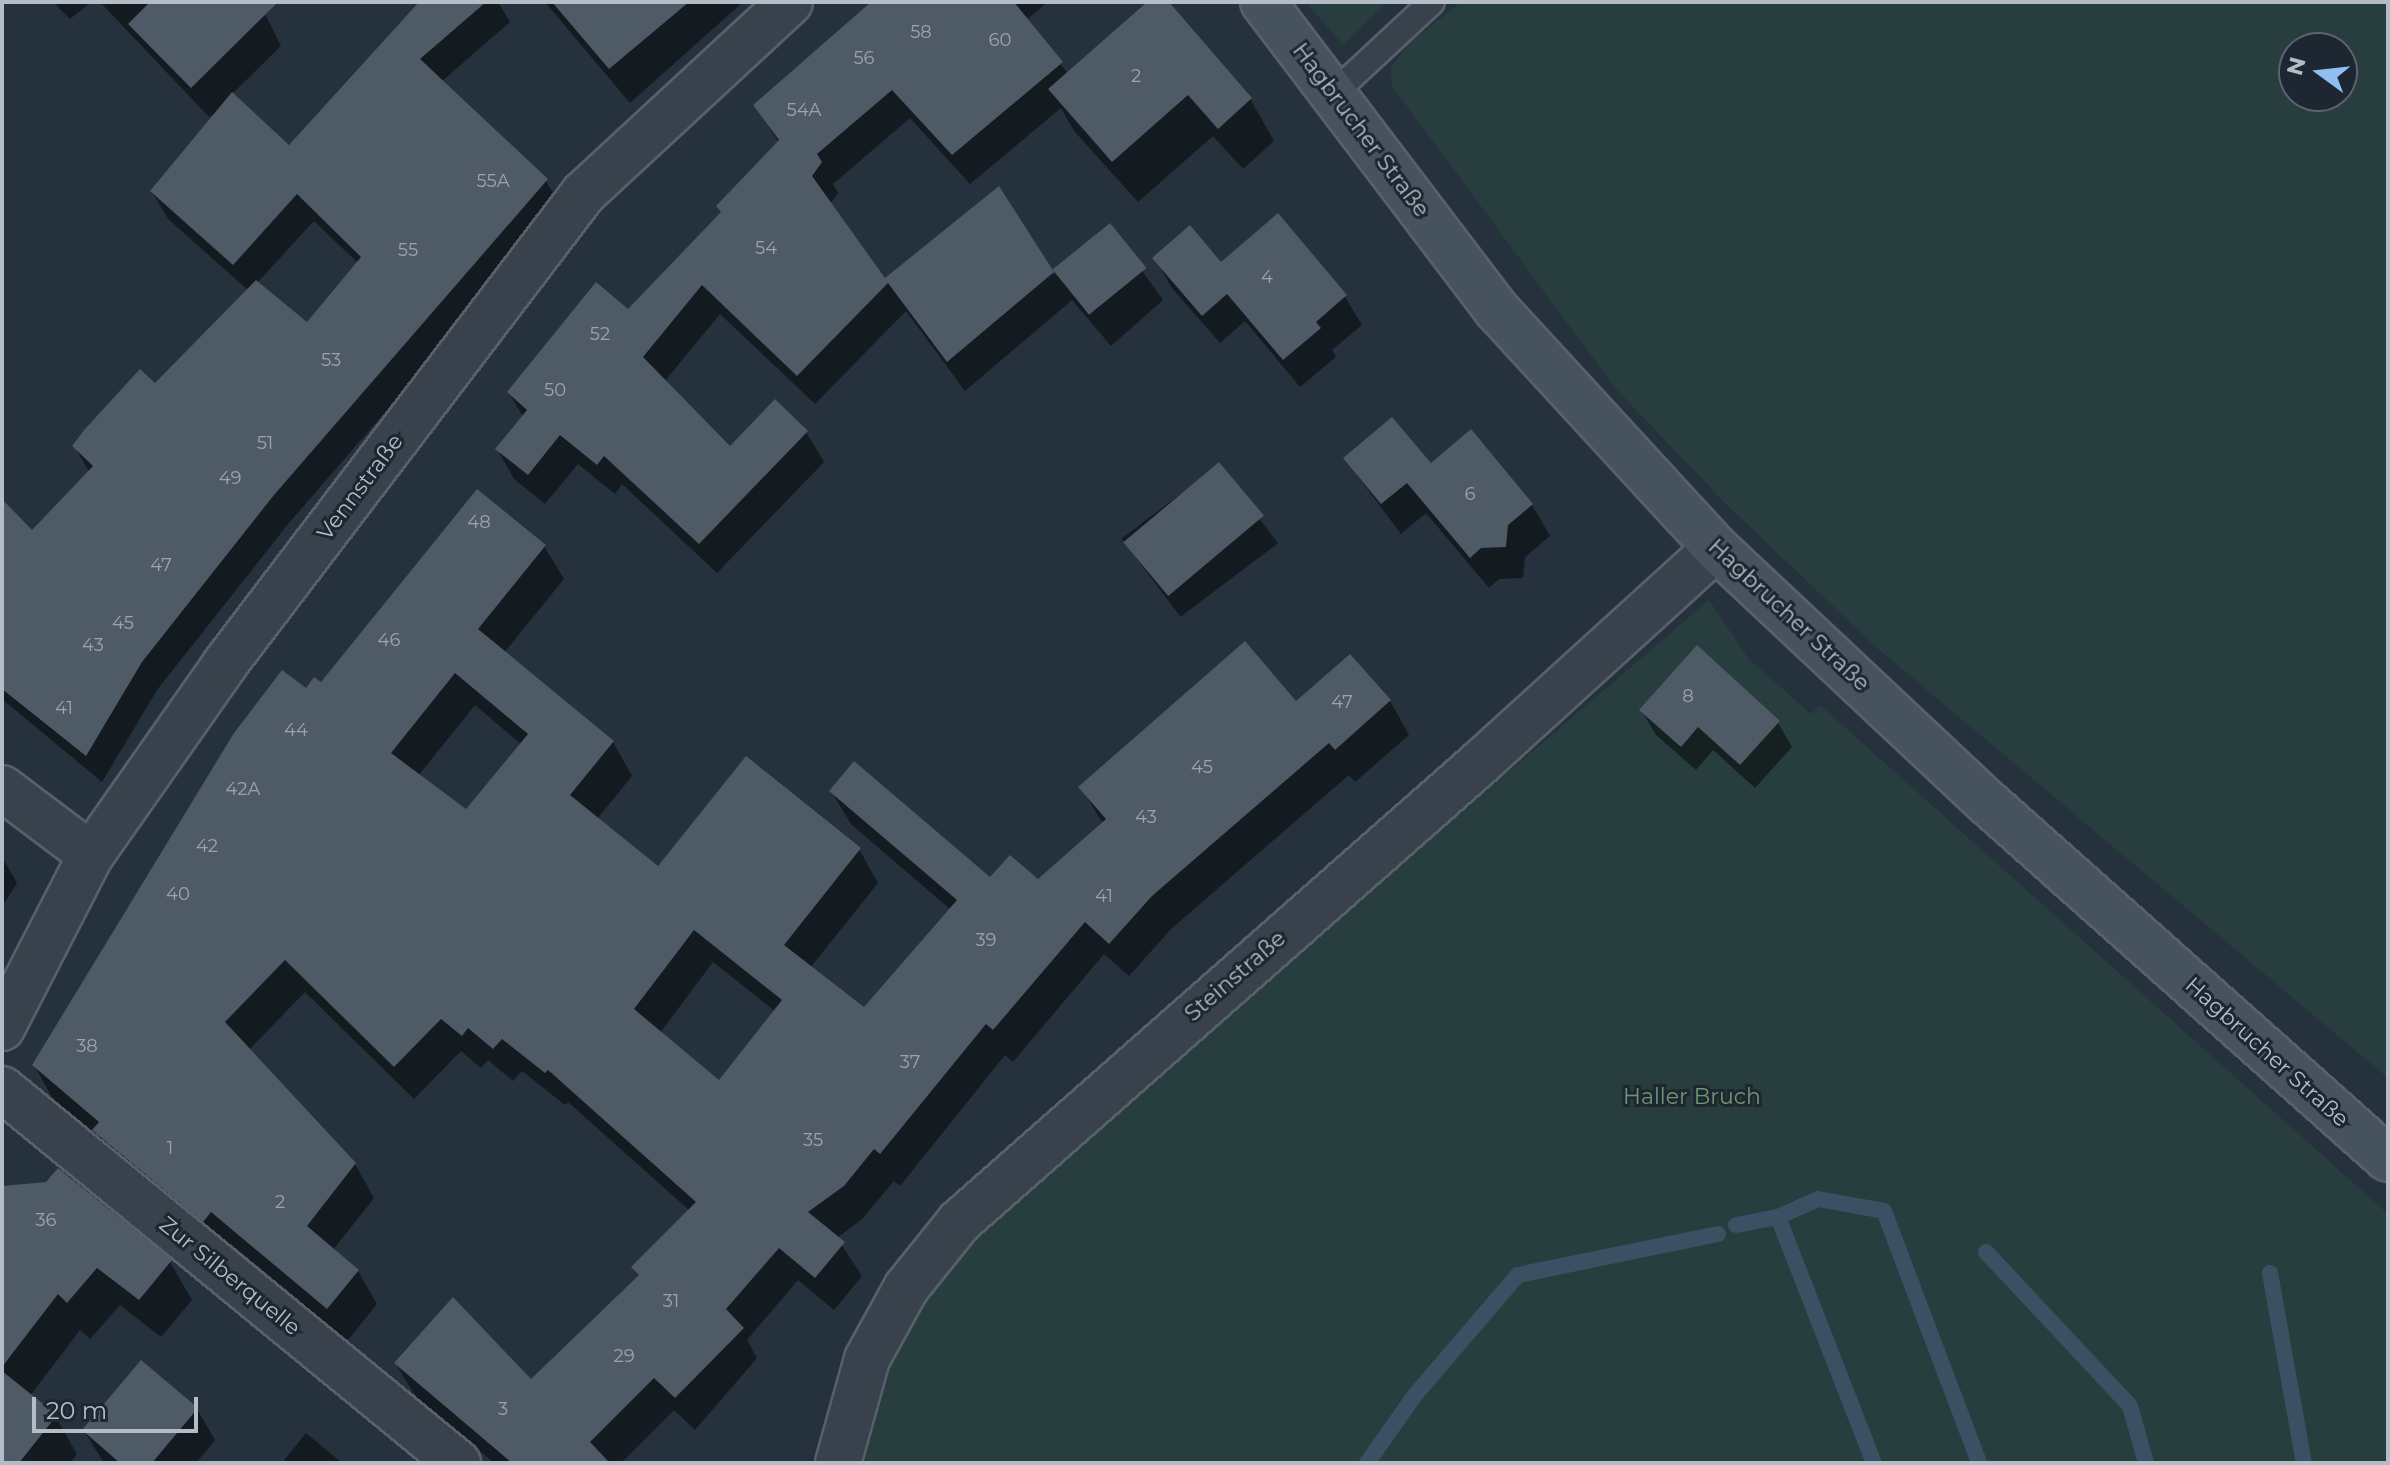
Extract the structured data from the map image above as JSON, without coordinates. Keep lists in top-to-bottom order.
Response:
{
  "streets": {
    "main road": ["Hagbrucher Straße"],
    "street": ["Vennstraße", "Steinstraße", "Zur Silberquelle"]
  },
  "crossings": [
    ["Hagbrucher Straße", "Steinstraße"]
  ],
  "parks": ["Haller Bruch"],
  "house_numbers": [
    "58",
    "60",
    "56",
    "2",
    "54A",
    "55A",
    "54",
    "55",
    "4",
    "52",
    "53",
    "50",
    "51",
    "49",
    "6",
    "48",
    "47",
    "45",
    "46",
    "43",
    "8",
    "47",
    "41",
    "44",
    "45",
    "42A",
    "43",
    "42",
    "40",
    "41",
    "39",
    "38",
    "37",
    "35",
    "1",
    "2",
    "36",
    "31",
    "29",
    "3"
  ],
  "scale_bar": "20 m",
  "north": "left"
}
